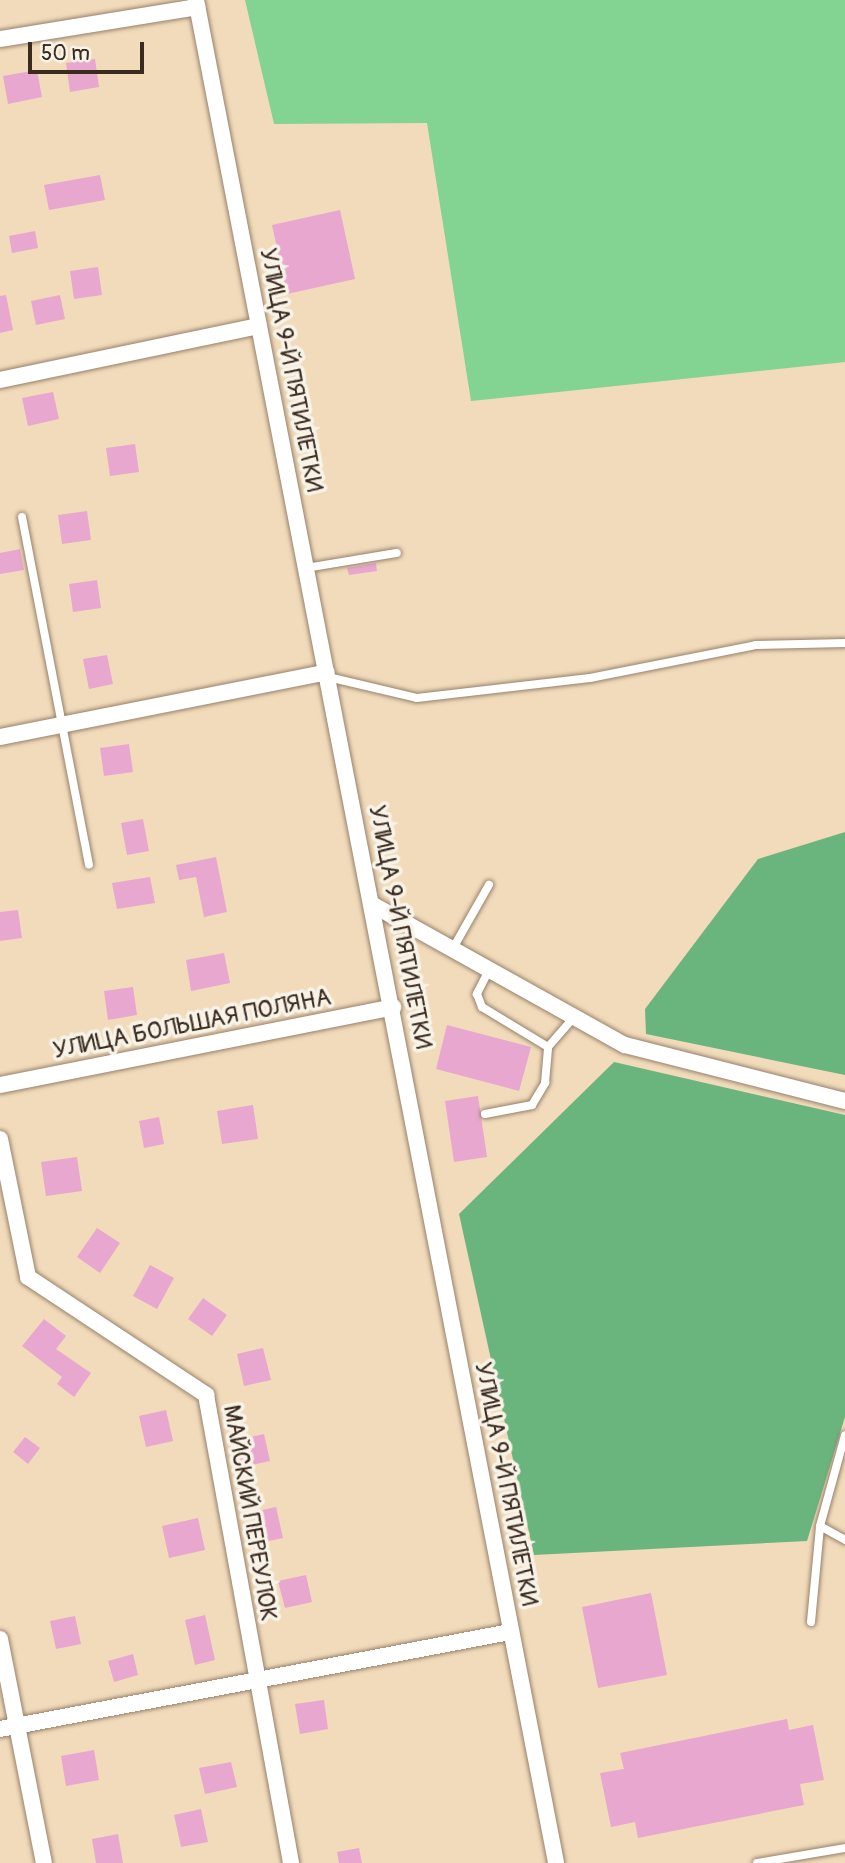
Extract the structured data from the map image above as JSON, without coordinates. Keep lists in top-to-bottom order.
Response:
{
  "streets": {
    "street": ["УЛИЦА 9-Й ПЯТИЛЕТКИ", "УЛИЦА БОЛЬШАЯ ПОЛЯНА", "МАЙСКИЙ ПЕРЕУЛОК"]
  },
  "crossings": [
    ["УЛИЦА 9-Й ПЯТИЛЕТКИ", "УЛИЦА БОЛЬШАЯ ПОЛЯНА"]
  ],
  "scale_bar": "50 m"
}
